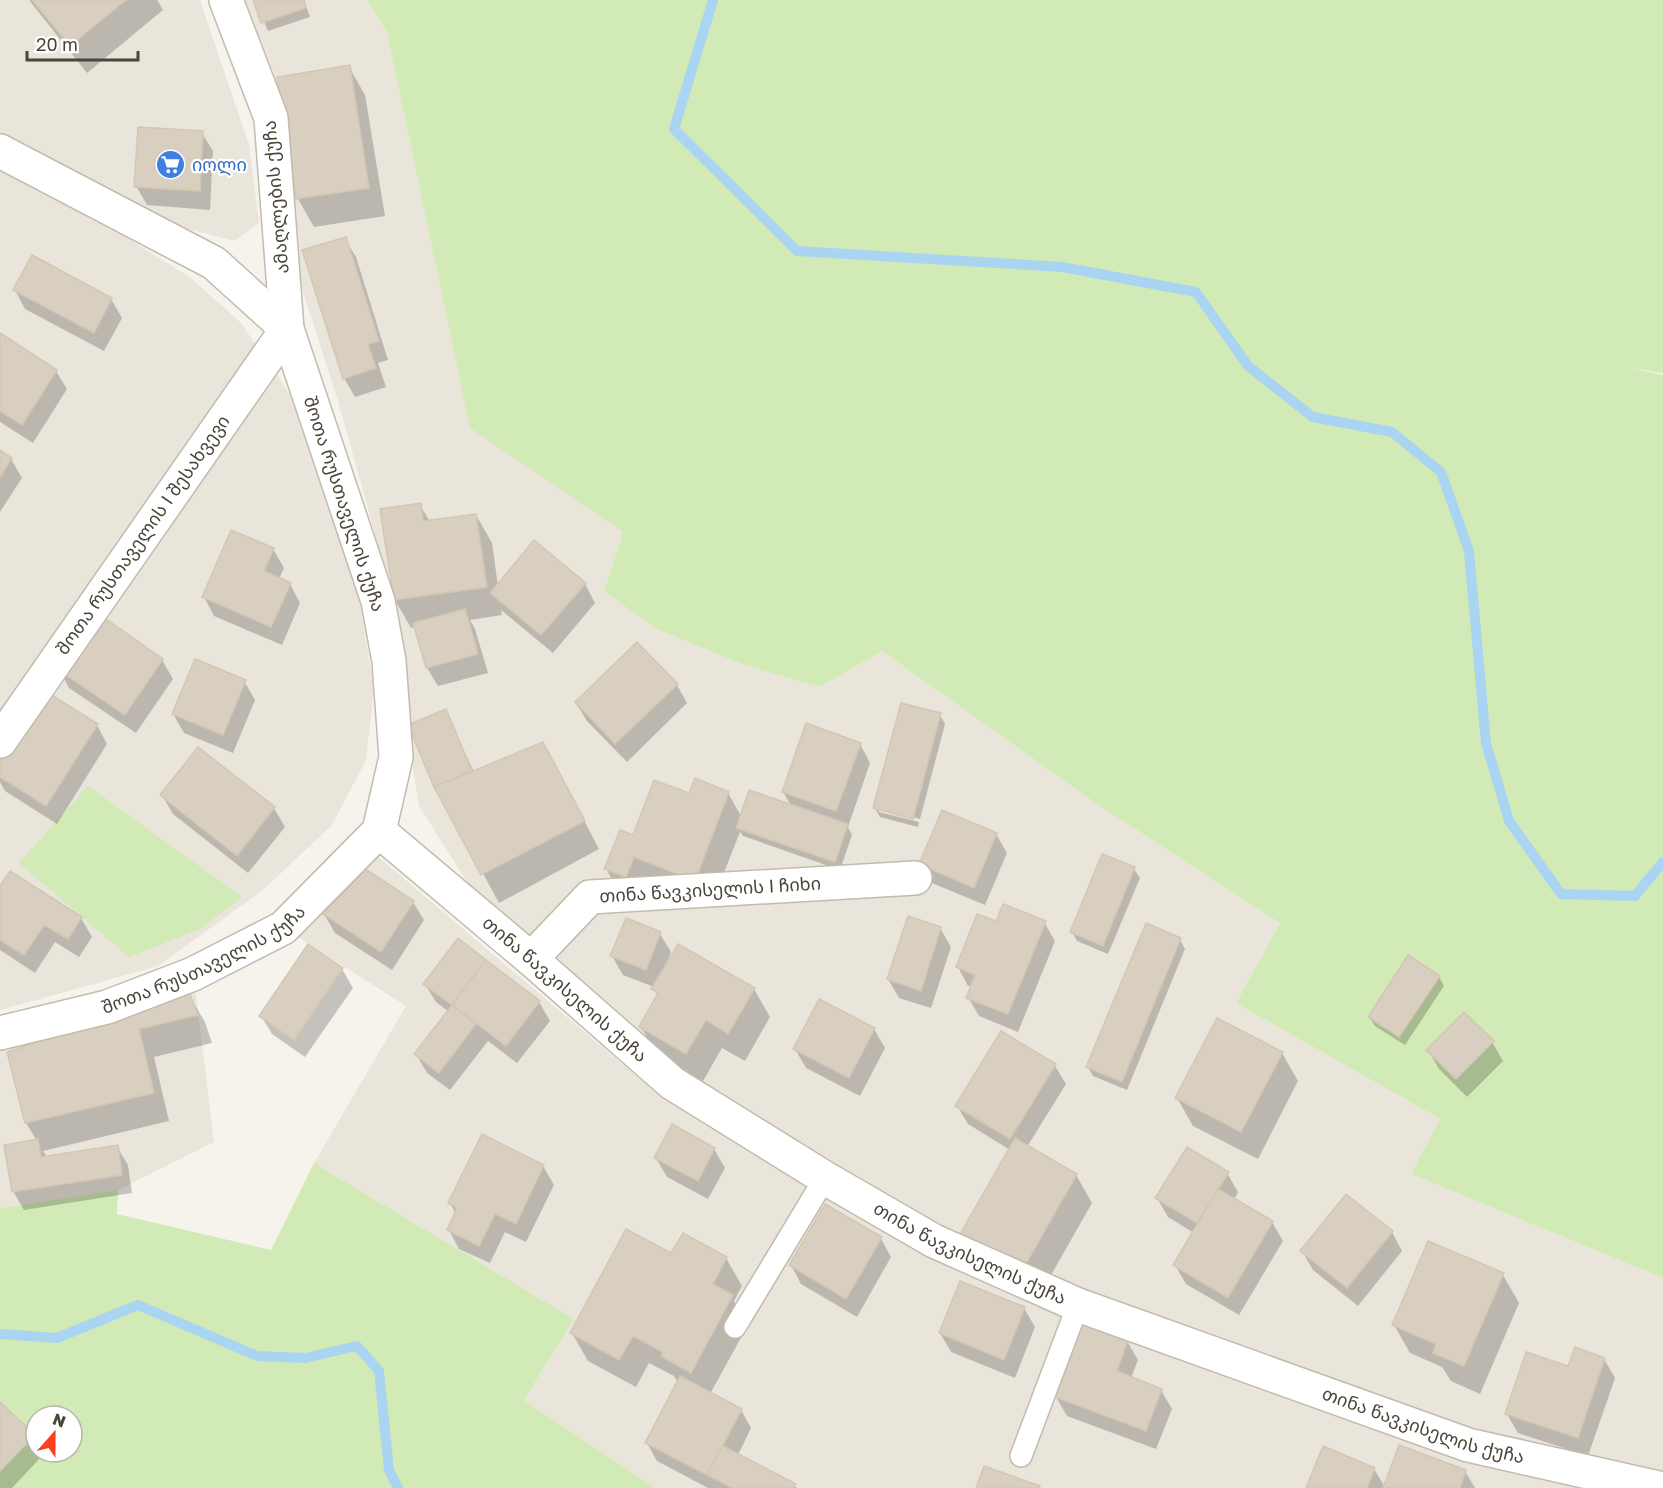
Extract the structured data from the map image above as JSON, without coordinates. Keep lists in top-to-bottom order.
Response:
{
  "streets": {
    "street": [
      "ამაღლების ქუჩა",
      "შოთა რუსთაველის ქუჩა",
      "შოთა რუსთაველის I შესახვევი",
      "თინა წავკისელის I ჩიხი",
      "თინა წავკისელის ქუჩა"
    ]
  },
  "crossings": [
    ["ამაღლების ქუჩა", "შოთა რუსთაველის ქუჩა"],
    ["ამაღლების ქუჩა", "შოთა რუსთაველის I შესახვევი"],
    ["შოთა რუსთაველის ქუჩა", "შოთა რუსთაველის I შესახვევი"],
    ["შოთა რუსთაველის ქუჩა", "თინა წავკისელის ქუჩა"],
    ["თინა წავკისელის I ჩიხი", "თინა წავკისელის ქუჩა"]
  ],
  "places": {
    "supermarket": ["იოლი"]
  },
  "scale_bar": "20 m",
  "north": "top"
}
